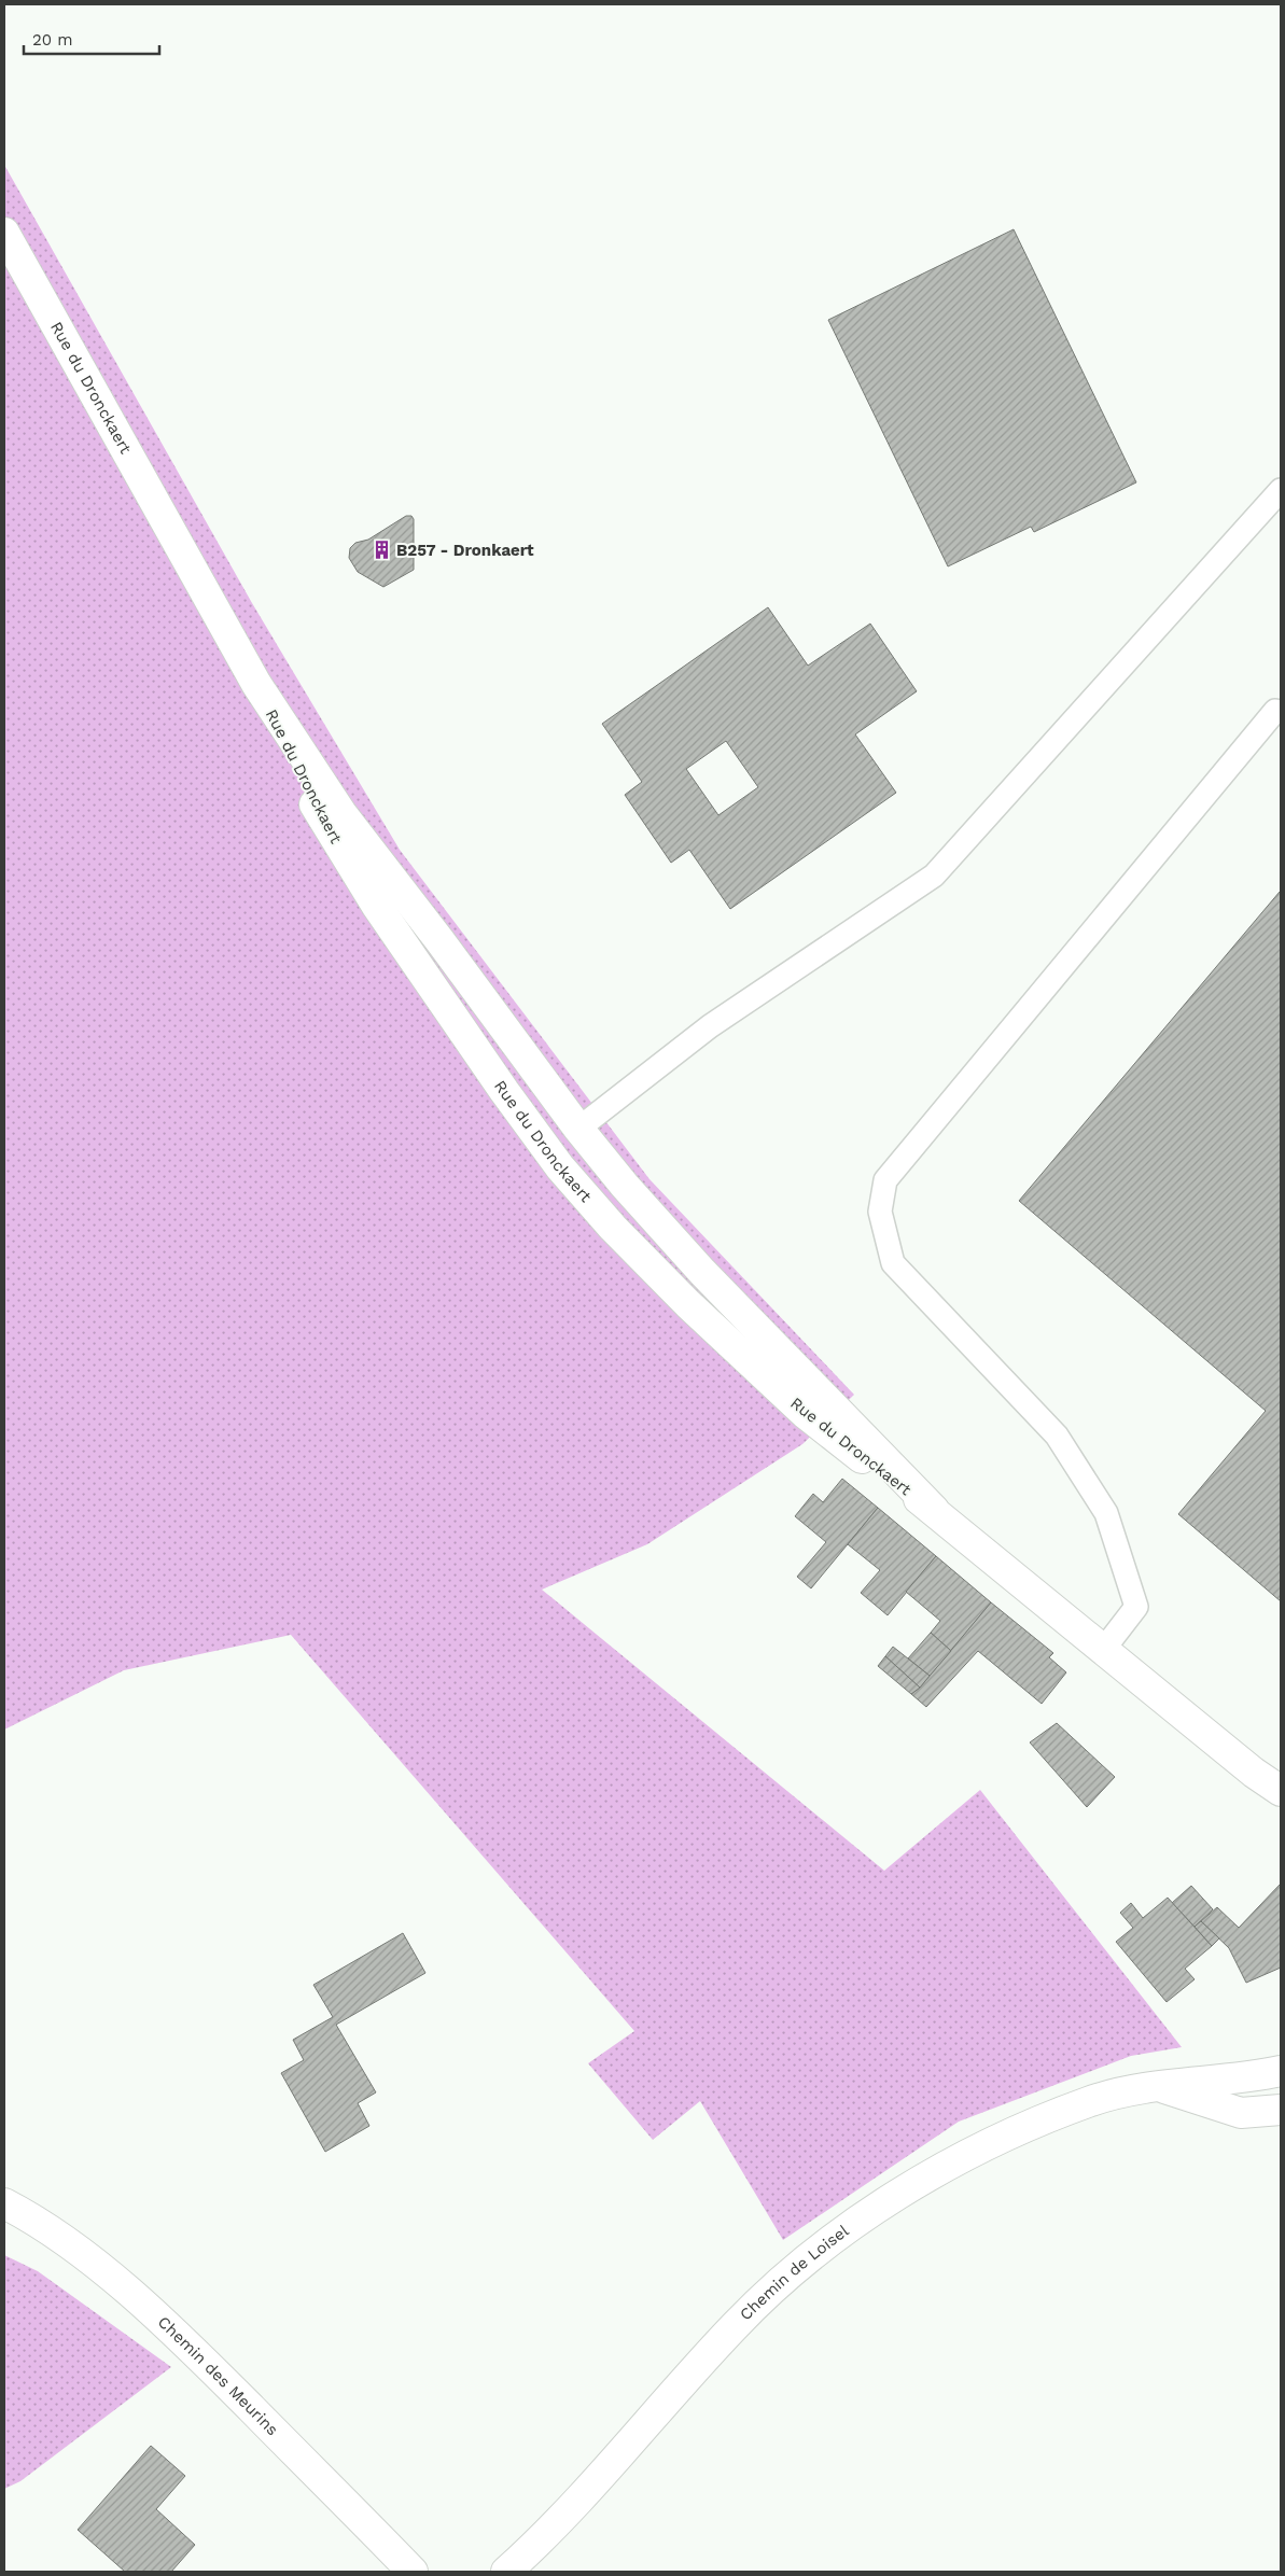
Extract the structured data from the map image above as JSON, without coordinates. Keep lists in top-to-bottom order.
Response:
{
  "streets": {
    "main road": ["Rue du Dronckaert", "Chemin de Loisel", "Chemin des Meurins"]
  },
  "places": {
    "building": ["B257 - Dronkaert"]
  },
  "scale_bar": "20 m"
}
